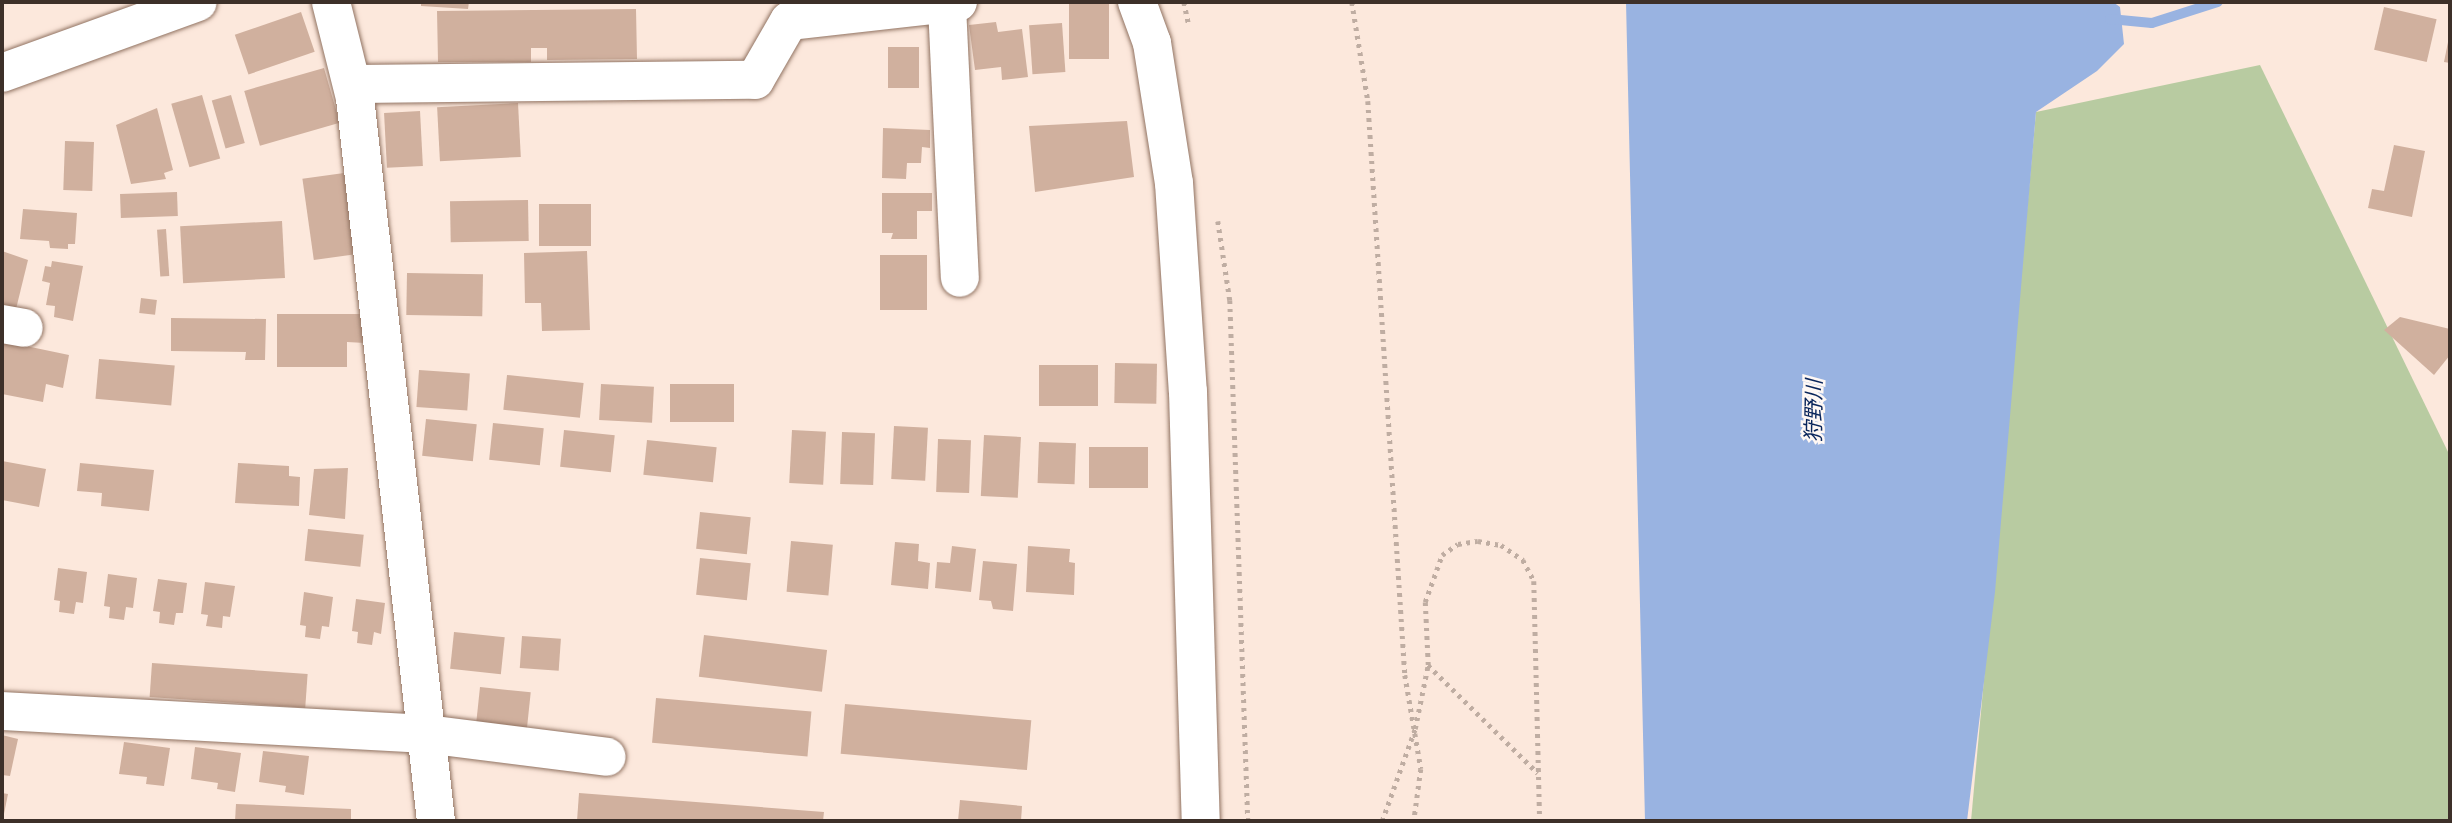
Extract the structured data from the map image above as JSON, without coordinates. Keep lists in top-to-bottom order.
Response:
{
  "water": ["狩野川"]
}
